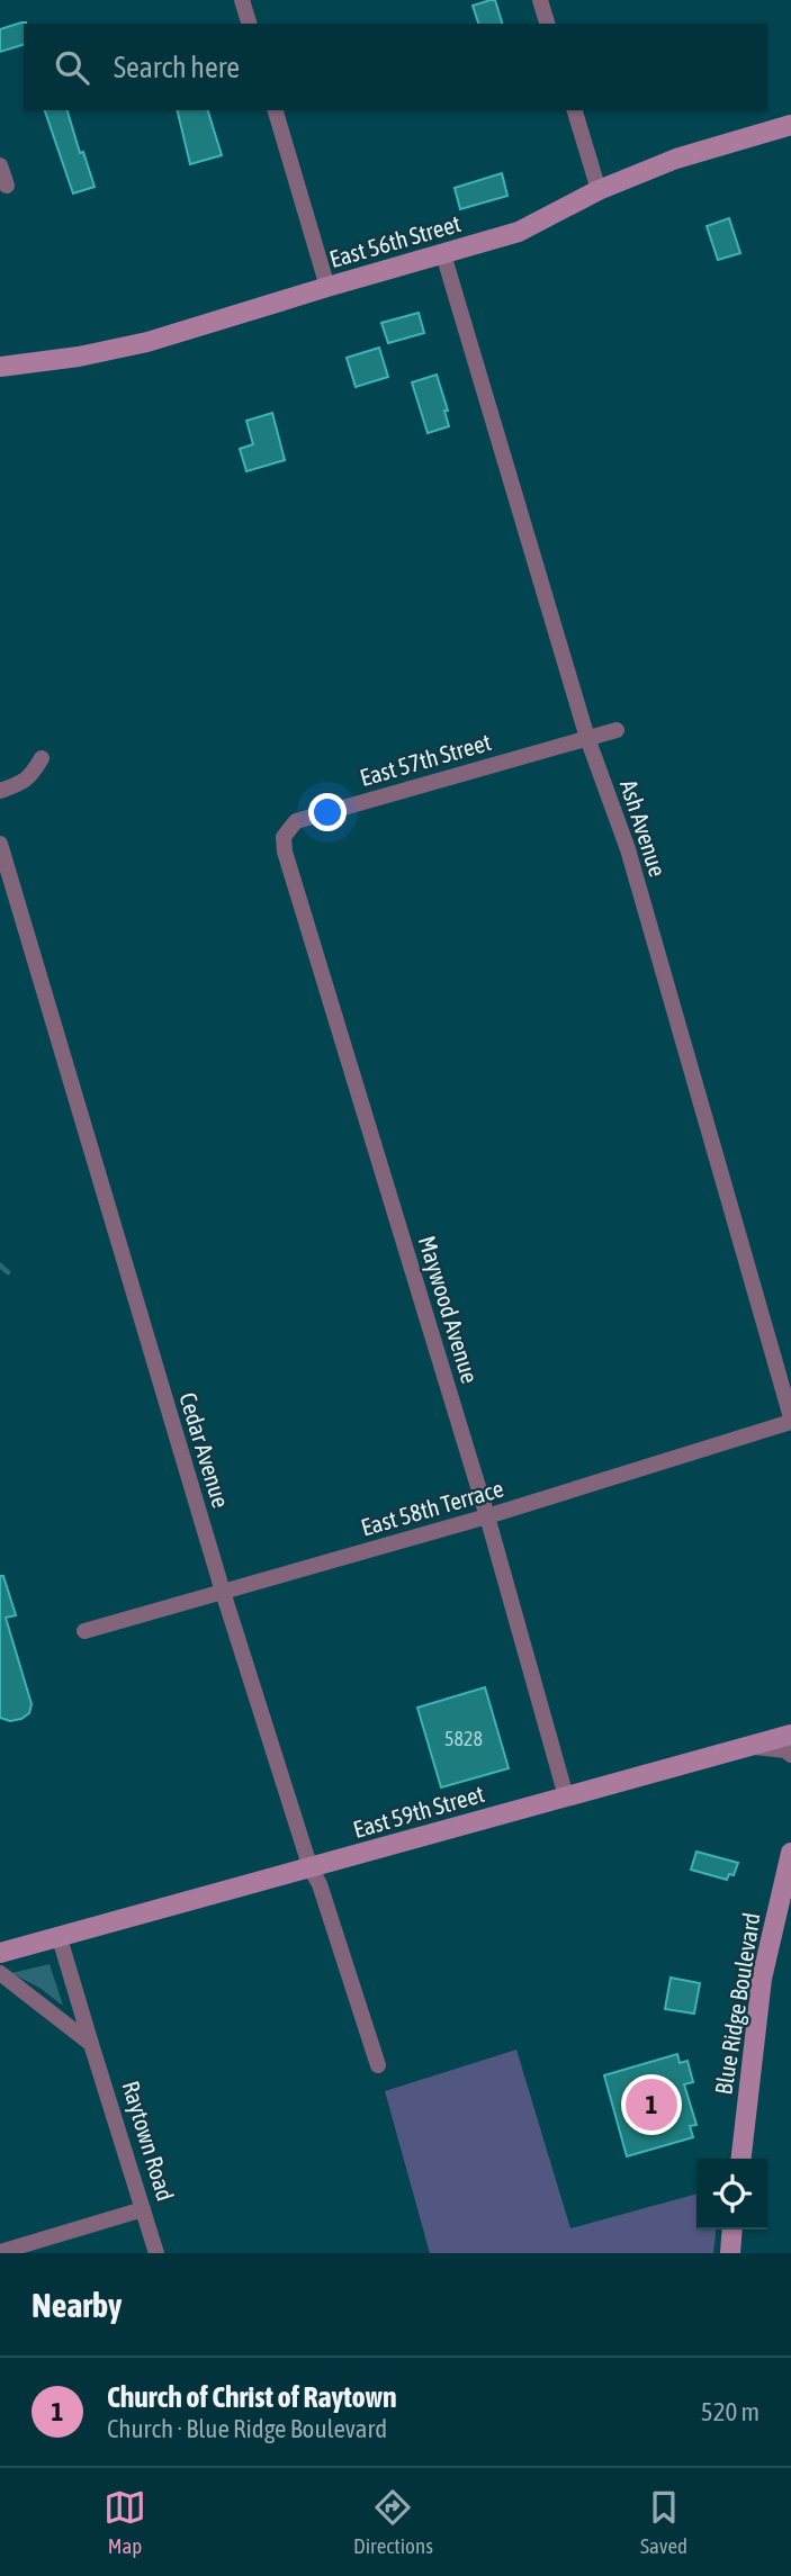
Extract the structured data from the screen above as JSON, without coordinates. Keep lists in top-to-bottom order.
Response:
{
  "streets": {
    "street": [
      "East 56th Street",
      "East 57th Street",
      "Ash Avenue",
      "Maywood Avenue",
      "Cedar Avenue",
      "East 58th Terrace",
      "East 59th Street",
      "Blue Ridge Boulevard",
      "Raytown Road"
    ]
  },
  "crossings": [
    ["East 56th Street", "Ash Avenue"],
    ["East 57th Street", "Ash Avenue"],
    ["East 57th Street", "Maywood Avenue"],
    ["Ash Avenue", "East 58th Terrace"],
    ["Maywood Avenue", "East 58th Terrace"],
    ["Maywood Avenue", "East 59th Street"],
    ["Cedar Avenue", "East 58th Terrace"],
    ["Cedar Avenue", "East 59th Street"],
    ["East 59th Street", "Raytown Road"]
  ],
  "house_numbers": ["5828"],
  "page": {
    "search": "Search here",
    "pins": "1",
    "heading": "Nearby",
    "list": [
      {
        "mark": "1",
        "name": "Church of Christ of Raytown",
        "note": "Church · Blue Ridge Boulevard",
        "value": "520 m"
      }
    ],
    "nav": ["Map", "Directions", "Saved"]
  }
}
